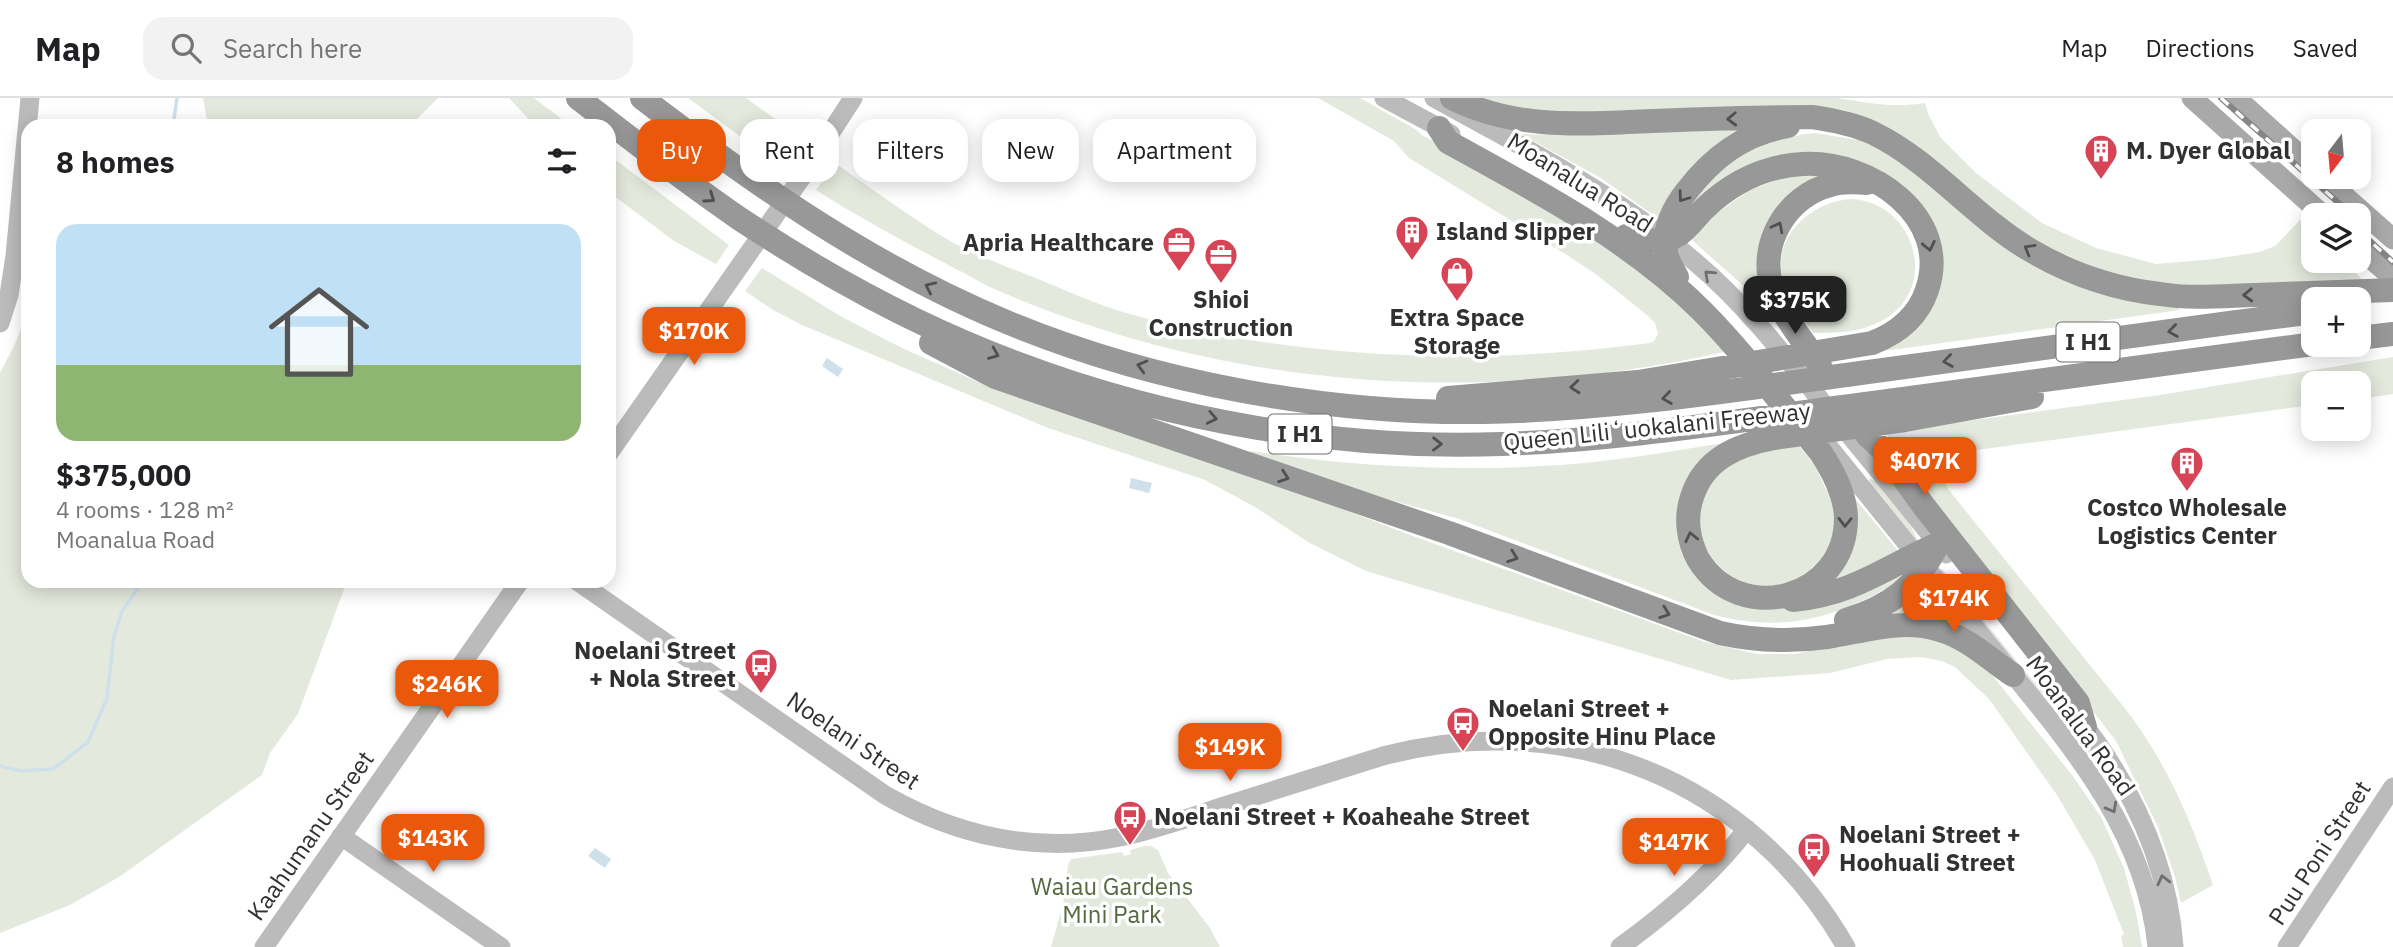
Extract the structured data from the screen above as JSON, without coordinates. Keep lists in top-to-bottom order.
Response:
{
  "streets": {
    "highway": ["I H1", "Queen Liliʻuokalani Freeway"],
    "street": [
      "Moanalua Road",
      "Noelani Street",
      "Kaahumanu Street",
      "Puu Poni Street"
    ]
  },
  "parks": ["Waiau Gardens Mini Park"],
  "places": {
    "building": ["M. Dyer Global", "Island Slipper", "Costco Wholesale Logistics Center"],
    "office": ["Apria Healthcare", "Shioi Construction"],
    "shop": ["Extra Space Storage"],
    "bus stop": [
      "Noelani Street + Nola Street",
      "Noelani Street + Opposite Hinu Place",
      "Noelani Street + Koaheahe Street",
      "Noelani Street + Hoohuali Street"
    ]
  },
  "north": "bottom",
  "page": {
    "header": "Map",
    "search": "Search here",
    "nav": ["Map", "Directions", "Saved"],
    "map_buttons": ["+", "−"],
    "chip": [
      "Buy",
      "Rent",
      "Filters",
      "New",
      "Apartment"
    ],
    "heading": "8 homes",
    "list": [
      {
        "name": "$375,000",
        "note": "4 rooms · 128 m² · Moanalua Road"
      }
    ],
    "price": [
      "$375K",
      "$170K",
      "$407K",
      "$174K",
      "$246K",
      "$149K",
      "$143K",
      "$147K"
    ]
  }
}
